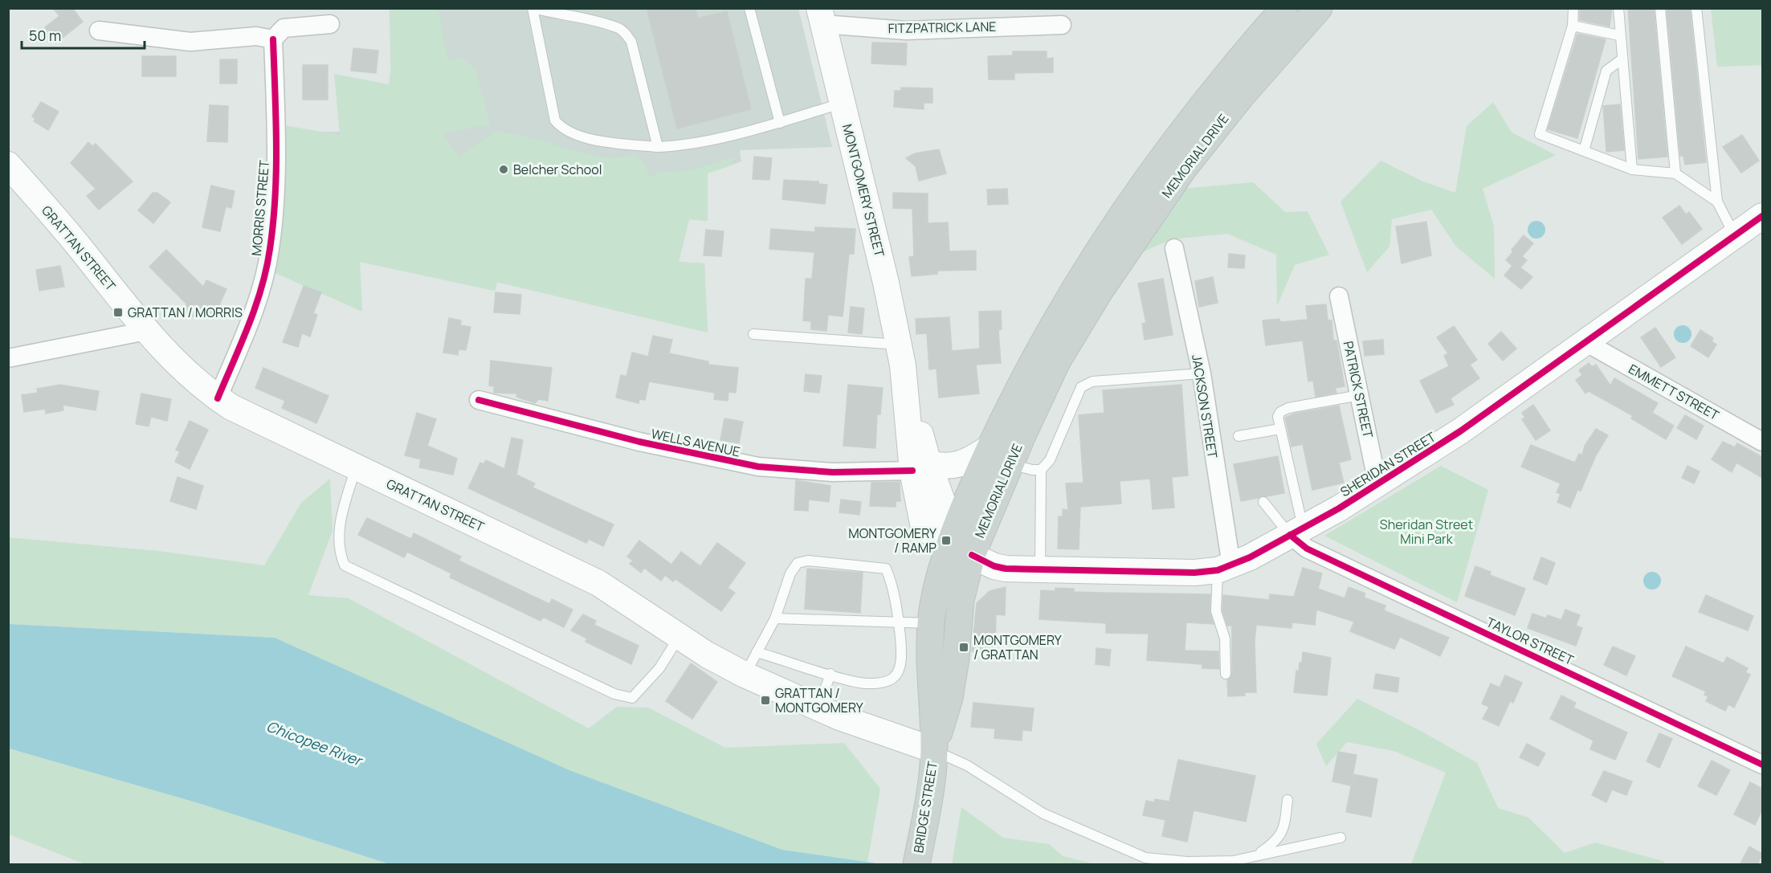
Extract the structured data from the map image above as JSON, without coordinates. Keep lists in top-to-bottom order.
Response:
{
  "streets": {
    "main road": [
      "MEMORIAL DRIVE",
      "MONTGOMERY STREET",
      "GRATTAN STREET",
      "SHERIDAN STREET",
      "BRIDGE STREET"
    ],
    "street": [
      "FITZPATRICK LANE",
      "MORRIS STREET",
      "PATRICK STREET",
      "EMMETT STREET",
      "JACKSON STREET",
      "WELLS AVENUE",
      "TAYLOR STREET"
    ]
  },
  "crossings": [
    ["FITZPATRICK LANE", "MONTGOMERY STREET"],
    ["MEMORIAL DRIVE", "MONTGOMERY STREET"],
    ["MEMORIAL DRIVE", "GRATTAN STREET"],
    ["MEMORIAL DRIVE", "WELLS AVENUE"],
    ["MEMORIAL DRIVE", "SHERIDAN STREET"],
    ["MEMORIAL DRIVE", "BRIDGE STREET"],
    ["MONTGOMERY STREET", "WELLS AVENUE"],
    ["MONTGOMERY STREET", "SHERIDAN STREET"],
    ["MORRIS STREET", "GRATTAN STREET"],
    ["GRATTAN STREET", "BRIDGE STREET"],
    ["PATRICK STREET", "SHERIDAN STREET"],
    ["EMMETT STREET", "SHERIDAN STREET"],
    ["JACKSON STREET", "SHERIDAN STREET"],
    ["SHERIDAN STREET", "TAYLOR STREET"]
  ],
  "water": ["Chicopee River"],
  "parks": ["Sheridan Street Mini Park"],
  "places": {
    "other": ["Belcher School"],
    "transit": [
      "GRATTAN / MORRIS",
      "MONTGOMERY / RAMP",
      "MONTGOMERY / GRATTAN",
      "GRATTAN / MONTGOMERY"
    ]
  },
  "scale_bar": "50 m"
}
